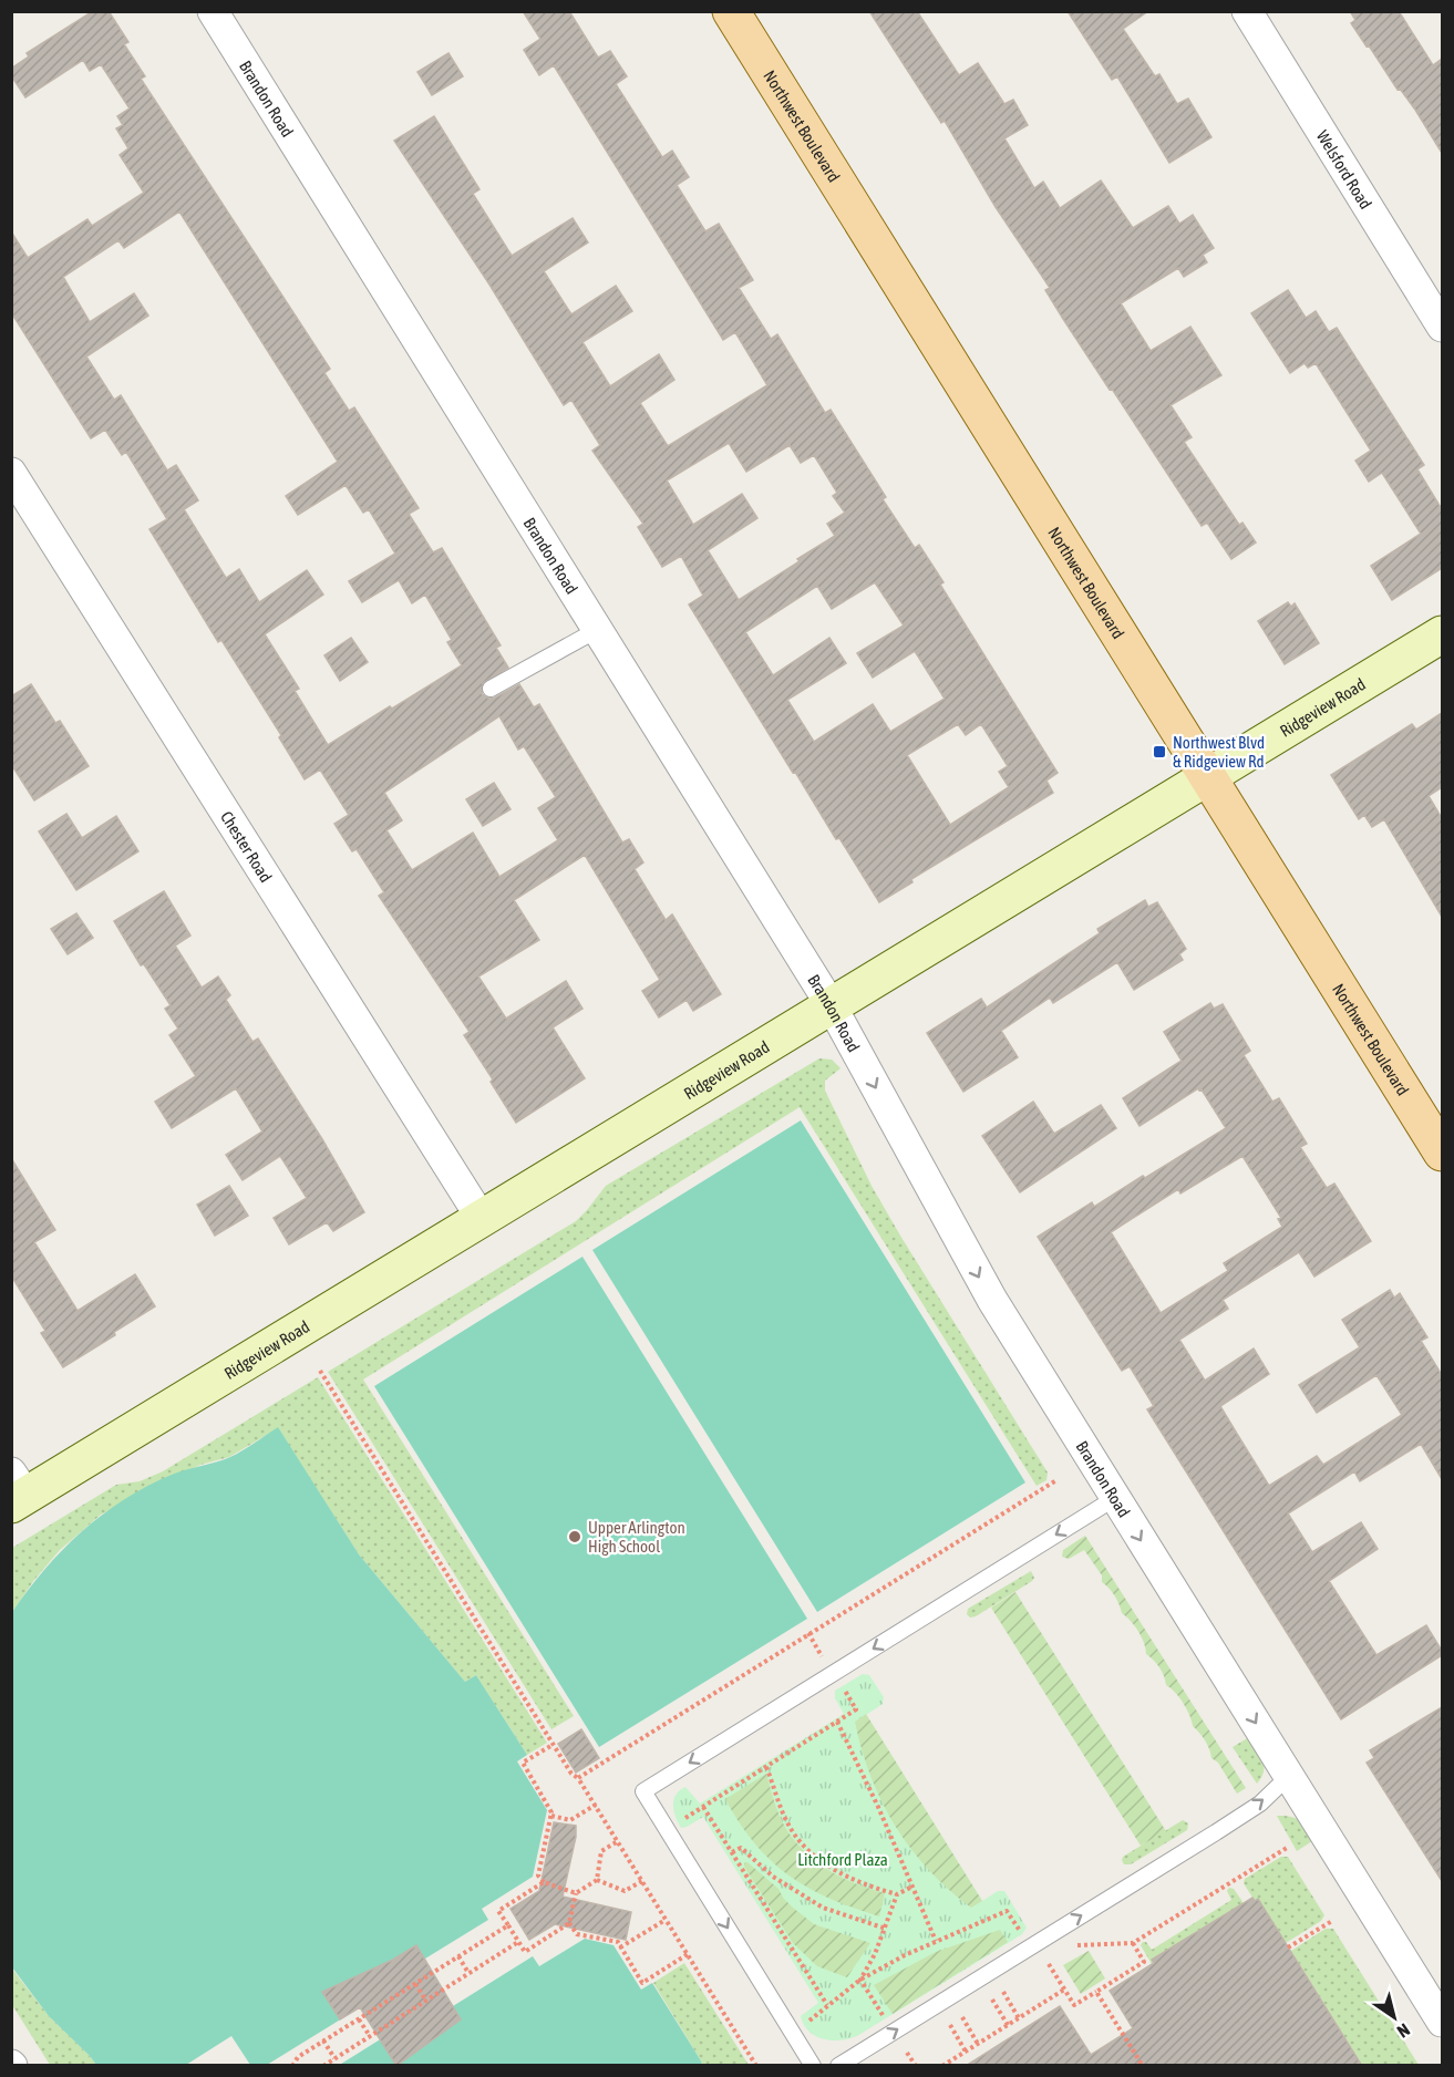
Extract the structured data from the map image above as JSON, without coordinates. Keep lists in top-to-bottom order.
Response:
{
  "streets": {
    "main road": ["Northwest Boulevard"],
    "street": [
      "Brandon Road",
      "Welsford Road",
      "Ridgeview Road",
      "Chester Road"
    ]
  },
  "crossings": [
    ["Brandon Road", "Ridgeview Road"],
    ["Northwest Boulevard", "Ridgeview Road"],
    ["Ridgeview Road", "Chester Road"]
  ],
  "one_way": ["Brandon Road"],
  "parks": ["Litchford Plaza"],
  "places": {
    "transit": ["Northwest Blvd & Ridgeview Rd"],
    "other": ["Upper Arlington High School"]
  },
  "north": "bottom right"
}
